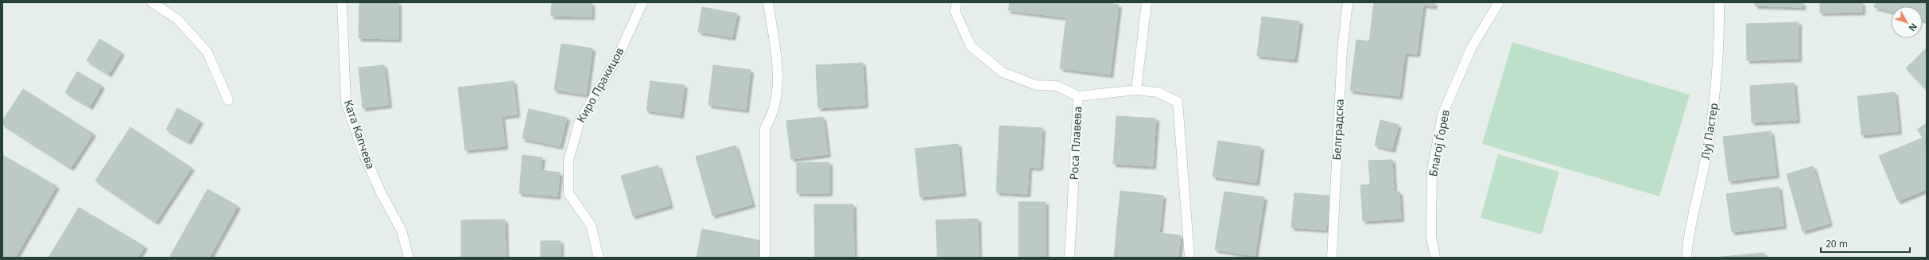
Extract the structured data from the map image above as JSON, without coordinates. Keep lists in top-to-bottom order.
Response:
{
  "streets": {
    "street": [
      "Киро Пракицов",
      "Белградска",
      "Луј Пастер",
      "Ката Капчева",
      "Роса Плавева",
      "Благој Ѓорев"
    ]
  },
  "scale_bar": "20 m",
  "north": "bottom right"
}
